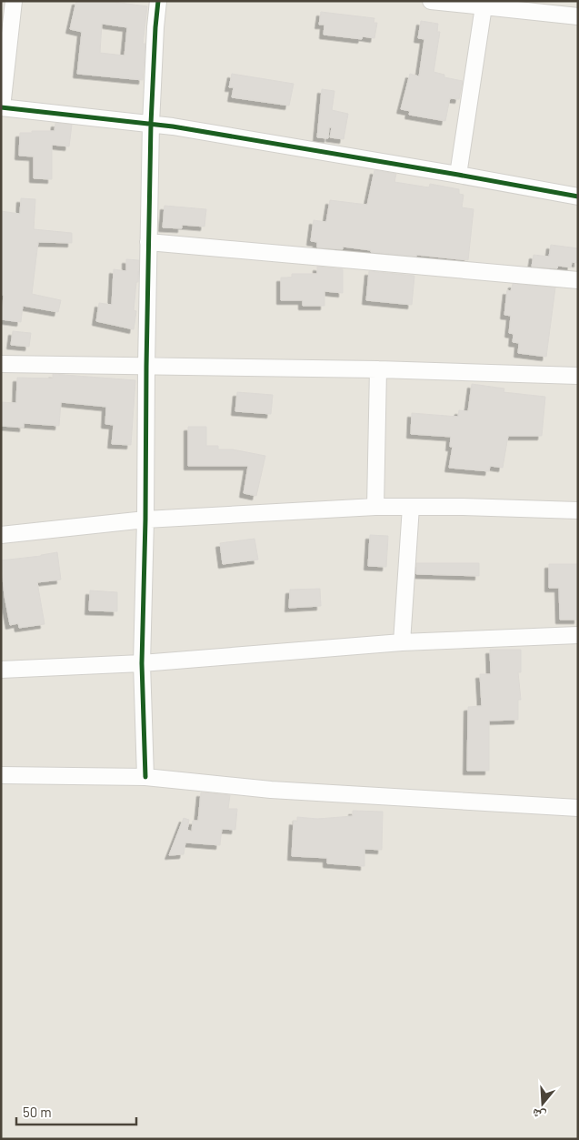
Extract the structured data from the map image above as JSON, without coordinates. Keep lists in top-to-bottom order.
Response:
{
  "scale_bar": "50 m",
  "north": "bottom"
}
